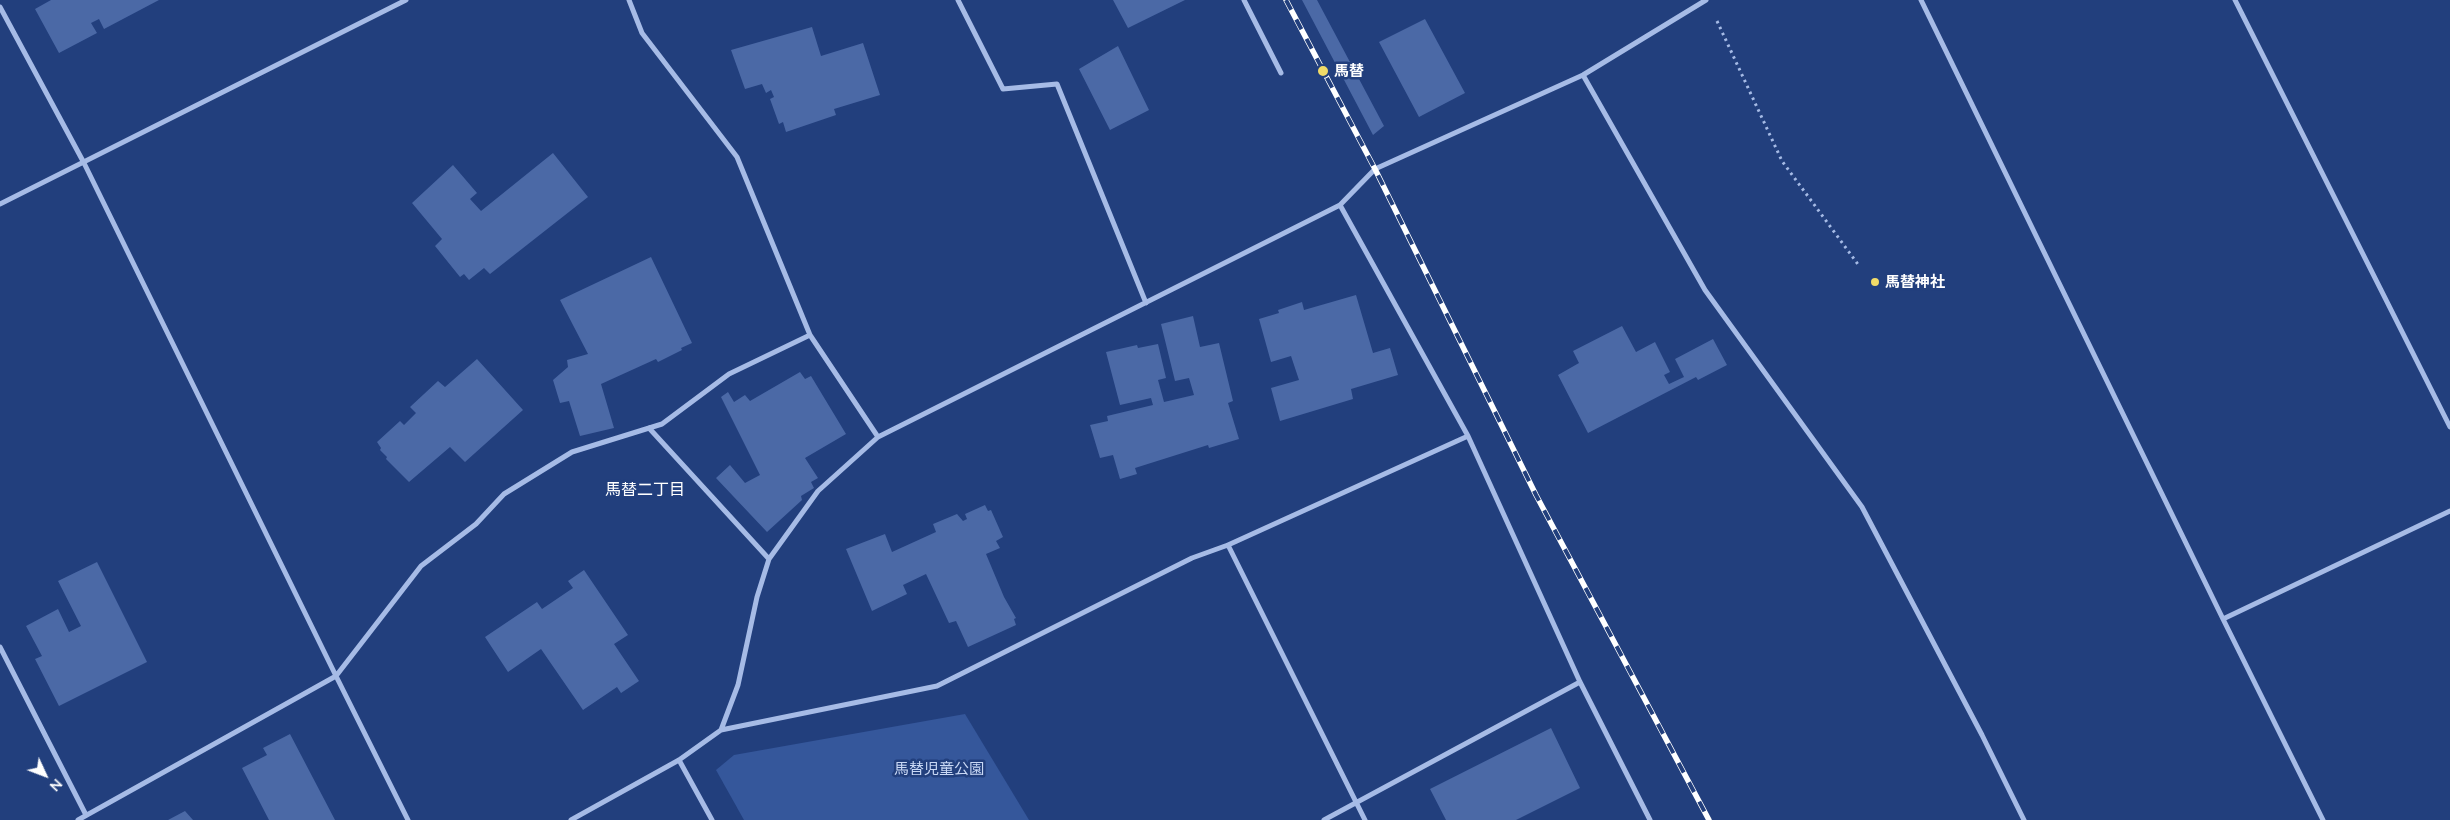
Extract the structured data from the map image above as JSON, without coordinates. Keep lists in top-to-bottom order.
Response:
{
  "districts": ["馬替二丁目"],
  "parks": ["馬替児童公園"],
  "places": ["馬替", "馬替神社"],
  "north": "bottom right"
}
